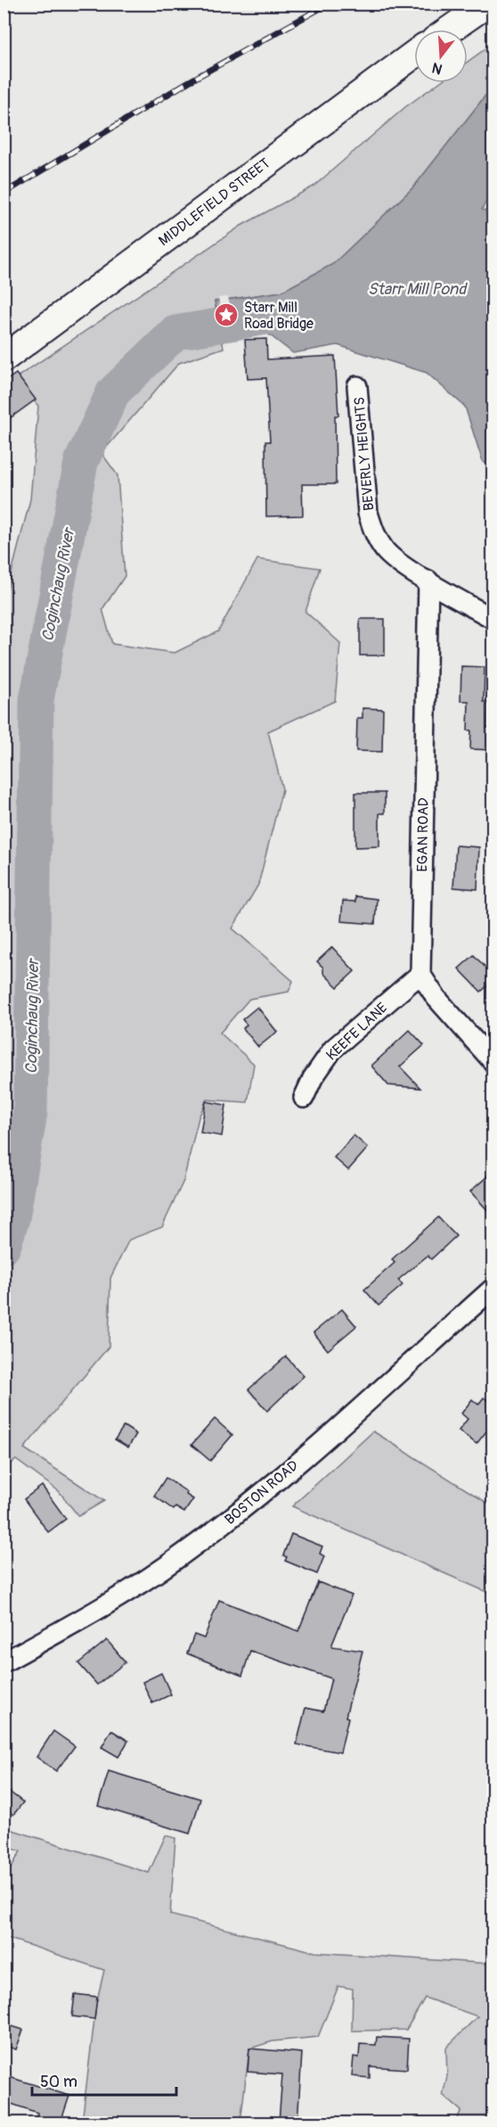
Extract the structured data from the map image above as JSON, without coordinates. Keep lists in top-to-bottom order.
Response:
{
  "streets": {
    "main road": ["MIDDLEFIELD STREET"],
    "street": [
      "BEVERLY HEIGHTS",
      "EGAN ROAD",
      "KEEFE LANE",
      "BOSTON ROAD"
    ]
  },
  "crossings": [
    ["BEVERLY HEIGHTS", "EGAN ROAD"],
    ["EGAN ROAD", "KEEFE LANE"]
  ],
  "water": ["Starr Mill Pond", "Coginchaug River"],
  "places": {
    "place": ["Starr Mill Road Bridge"]
  },
  "scale_bar": "50 m",
  "north": "bottom"
}
